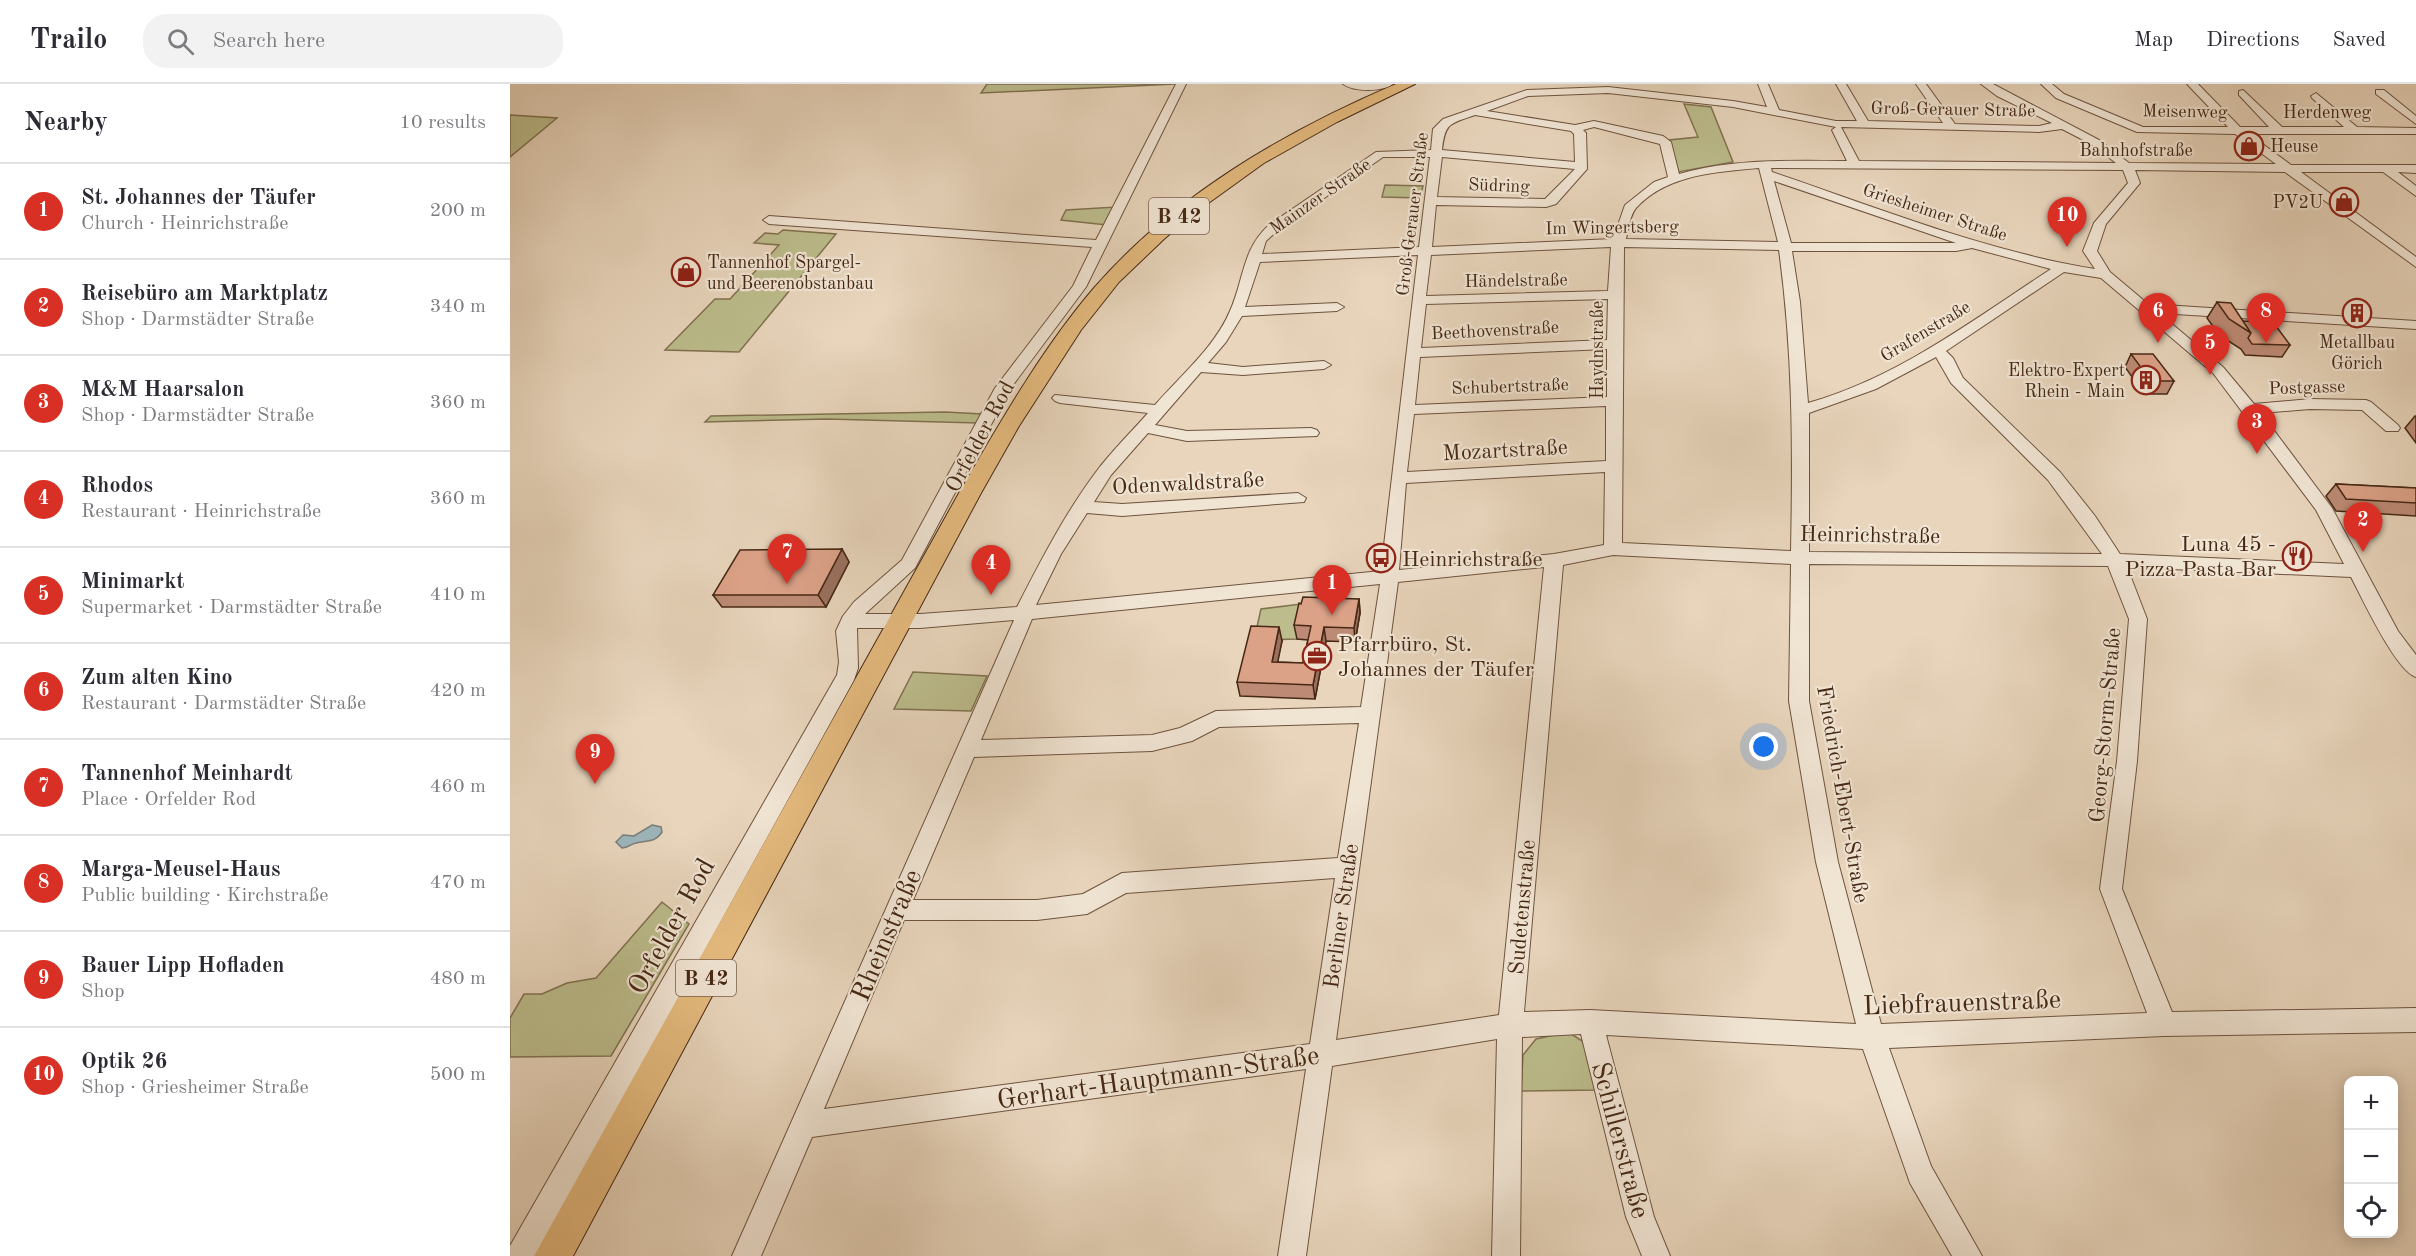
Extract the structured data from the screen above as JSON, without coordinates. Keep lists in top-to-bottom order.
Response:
{
  "streets": {
    "main road": ["B 42"],
    "street": [
      "Groß-Gerauer Straße",
      "Meisenweg",
      "Herdenweg",
      "Bahnhofstraße",
      "Südring",
      "Mainzer Straße",
      "Griesheimer Straße",
      "Im Wingertsberg",
      "Händelstraße",
      "Beethovenstraße",
      "Grafenstraße",
      "Haydnstraße",
      "Schubertstraße",
      "Postgasse",
      "Orfelder Rod",
      "Mozartstraße",
      "Odenwaldstraße",
      "Heinrichstraße",
      "Georg-Storm-Straße",
      "Friedrich-Ebert-Straße",
      "Sudetenstraße",
      "Berliner Straße",
      "Rheinstraße",
      "Liebfrauenstraße",
      "Gerhart-Hauptmann-Straße",
      "Schillerstraße"
    ]
  },
  "crossings": [
    ["Groß-Gerauer Straße", "Südring"],
    ["Groß-Gerauer Straße", "Mainzer Straße"],
    ["Groß-Gerauer Straße", "Im Wingertsberg"],
    ["Groß-Gerauer Straße", "Händelstraße"],
    ["Groß-Gerauer Straße", "Beethovenstraße"],
    ["Groß-Gerauer Straße", "Schubertstraße"],
    ["Groß-Gerauer Straße", "Mozartstraße"],
    ["Groß-Gerauer Straße", "Heinrichstraße"],
    ["Groß-Gerauer Straße", "Berliner Straße"],
    ["Meisenweg", "Herdenweg"],
    ["Bahnhofstraße", "Griesheimer Straße"],
    ["Bahnhofstraße", "Haydnstraße"],
    ["Bahnhofstraße", "Friedrich-Ebert-Straße"],
    ["Südring", "Mainzer Straße"],
    ["Mainzer Straße", "Im Wingertsberg"],
    ["Mainzer Straße", "Odenwaldstraße"],
    ["Mainzer Straße", "Heinrichstraße"],
    ["Mainzer Straße", "Rheinstraße"],
    ["Griesheimer Straße", "Im Wingertsberg"],
    ["Griesheimer Straße", "Grafenstraße"],
    ["Griesheimer Straße", "Haydnstraße"],
    ["Griesheimer Straße", "Friedrich-Ebert-Straße"],
    ["B 42", "Heinrichstraße"],
    ["Im Wingertsberg", "Haydnstraße"],
    ["Im Wingertsberg", "Friedrich-Ebert-Straße"],
    ["Händelstraße", "Haydnstraße"],
    ["Beethovenstraße", "Haydnstraße"],
    ["Grafenstraße", "Georg-Storm-Straße"],
    ["Grafenstraße", "Friedrich-Ebert-Straße"],
    ["Haydnstraße", "Schubertstraße"],
    ["Haydnstraße", "Mozartstraße"],
    ["Haydnstraße", "Heinrichstraße"],
    ["Haydnstraße", "Friedrich-Ebert-Straße"],
    ["Heinrichstraße", "Georg-Storm-Straße"],
    ["Heinrichstraße", "Friedrich-Ebert-Straße"],
    ["Heinrichstraße", "Sudetenstraße"],
    ["Heinrichstraße", "Berliner Straße"],
    ["Heinrichstraße", "Rheinstraße"],
    ["Georg-Storm-Straße", "Liebfrauenstraße"],
    ["Friedrich-Ebert-Straße", "Liebfrauenstraße"],
    ["Sudetenstraße", "Liebfrauenstraße"],
    ["Sudetenstraße", "Gerhart-Hauptmann-Straße"],
    ["Berliner Straße", "Gerhart-Hauptmann-Straße"],
    ["Rheinstraße", "Gerhart-Hauptmann-Straße"],
    ["Liebfrauenstraße", "Gerhart-Hauptmann-Straße"],
    ["Liebfrauenstraße", "Schillerstraße"]
  ],
  "places": {
    "shop": ["Heuse", "PV2U", "Tannenhof Spargel- und Beerenobstanbau"],
    "building": ["Metallbau Görich", "Elektro-Expert Rhein - Main"],
    "restaurant": ["Luna 45 - Pizza Pasta Bar"],
    "bus stop": ["Heinrichstraße"],
    "office": ["Pfarrbüro, St. Johannes der Täufer"]
  },
  "page": {
    "header": "Trailo",
    "search": "Search here",
    "nav": ["Map", "Directions", "Saved"],
    "heading": ["Nearby", "10 results"],
    "list": [
      {
        "mark": "1",
        "name": "St. Johannes der Täufer",
        "note": "Church · Heinrichstraße",
        "value": "200 m"
      },
      {
        "mark": "2",
        "name": "Reisebüro am Marktplatz",
        "note": "Shop · Darmstädter Straße",
        "value": "340 m"
      },
      {
        "mark": "3",
        "name": "M&M Haarsalon",
        "note": "Shop · Darmstädter Straße",
        "value": "360 m"
      },
      {
        "mark": "4",
        "name": "Rhodos",
        "note": "Restaurant · Heinrichstraße",
        "value": "360 m"
      },
      {
        "mark": "5",
        "name": "Minimarkt",
        "note": "Supermarket · Darmstädter Straße",
        "value": "410 m"
      },
      {
        "mark": "6",
        "name": "Zum alten Kino",
        "note": "Restaurant · Darmstädter Straße",
        "value": "420 m"
      },
      {
        "mark": "7",
        "name": "Tannenhof Meinhardt",
        "note": "Place · Orfelder Rod",
        "value": "460 m"
      },
      {
        "mark": "8",
        "name": "Marga-Meusel-Haus",
        "note": "Public building · Kirchstraße",
        "value": "470 m"
      },
      {
        "mark": "9",
        "name": "Bauer Lipp Hofladen",
        "note": "Shop",
        "value": "480 m"
      },
      {
        "mark": "10",
        "name": "Optik 26",
        "note": "Shop · Griesheimer Straße",
        "value": "500 m"
      }
    ],
    "pins": [
      "10",
      "6",
      "8",
      "5",
      "3",
      "2",
      "7",
      "4",
      "1",
      "9"
    ],
    "map_buttons": ["+", "−"]
  }
}
